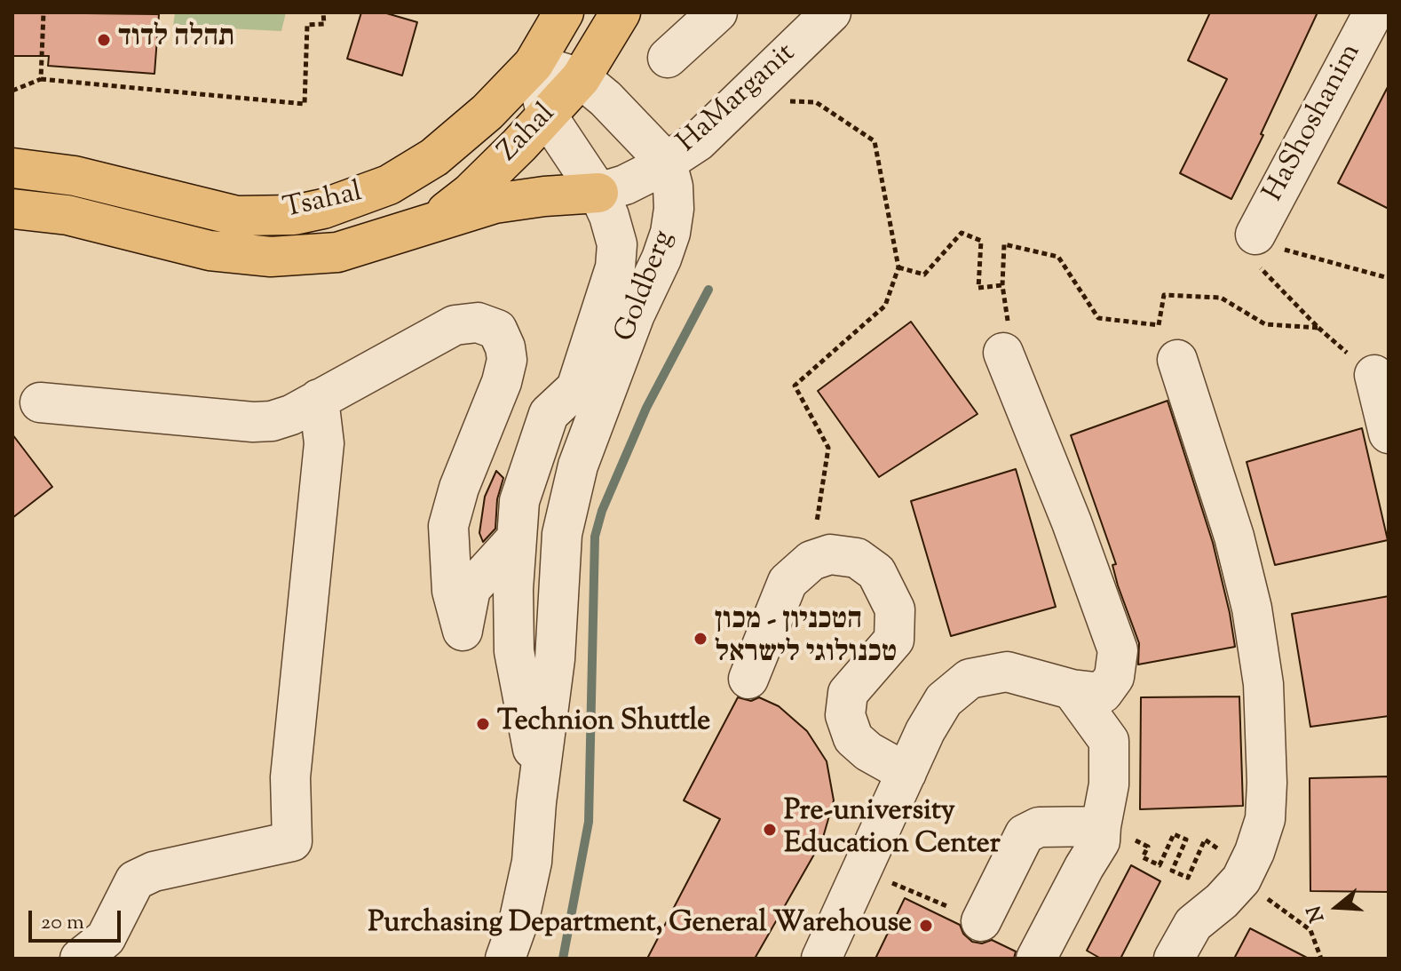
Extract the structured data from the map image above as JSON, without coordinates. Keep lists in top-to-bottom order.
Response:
{
  "streets": {
    "main road": ["Zahal", "Tsahal"],
    "street": ["HaMarganit", "HaShoshanim", "Goldberg"]
  },
  "crossings": [
    ["HaMarganit", "Goldberg"],
    ["Zahal", "Tsahal"],
    ["Zahal", "Goldberg"],
    ["Tsahal", "Goldberg"]
  ],
  "places": [
    "תהלה לדוד",
    "הטכניון - מכון טכנולוגי לישראל",
    "Technion Shuttle",
    "Pre-university Education Center",
    "Purchasing Department, General Warehouse"
  ],
  "scale_bar": "20 m",
  "north": "left"
}
